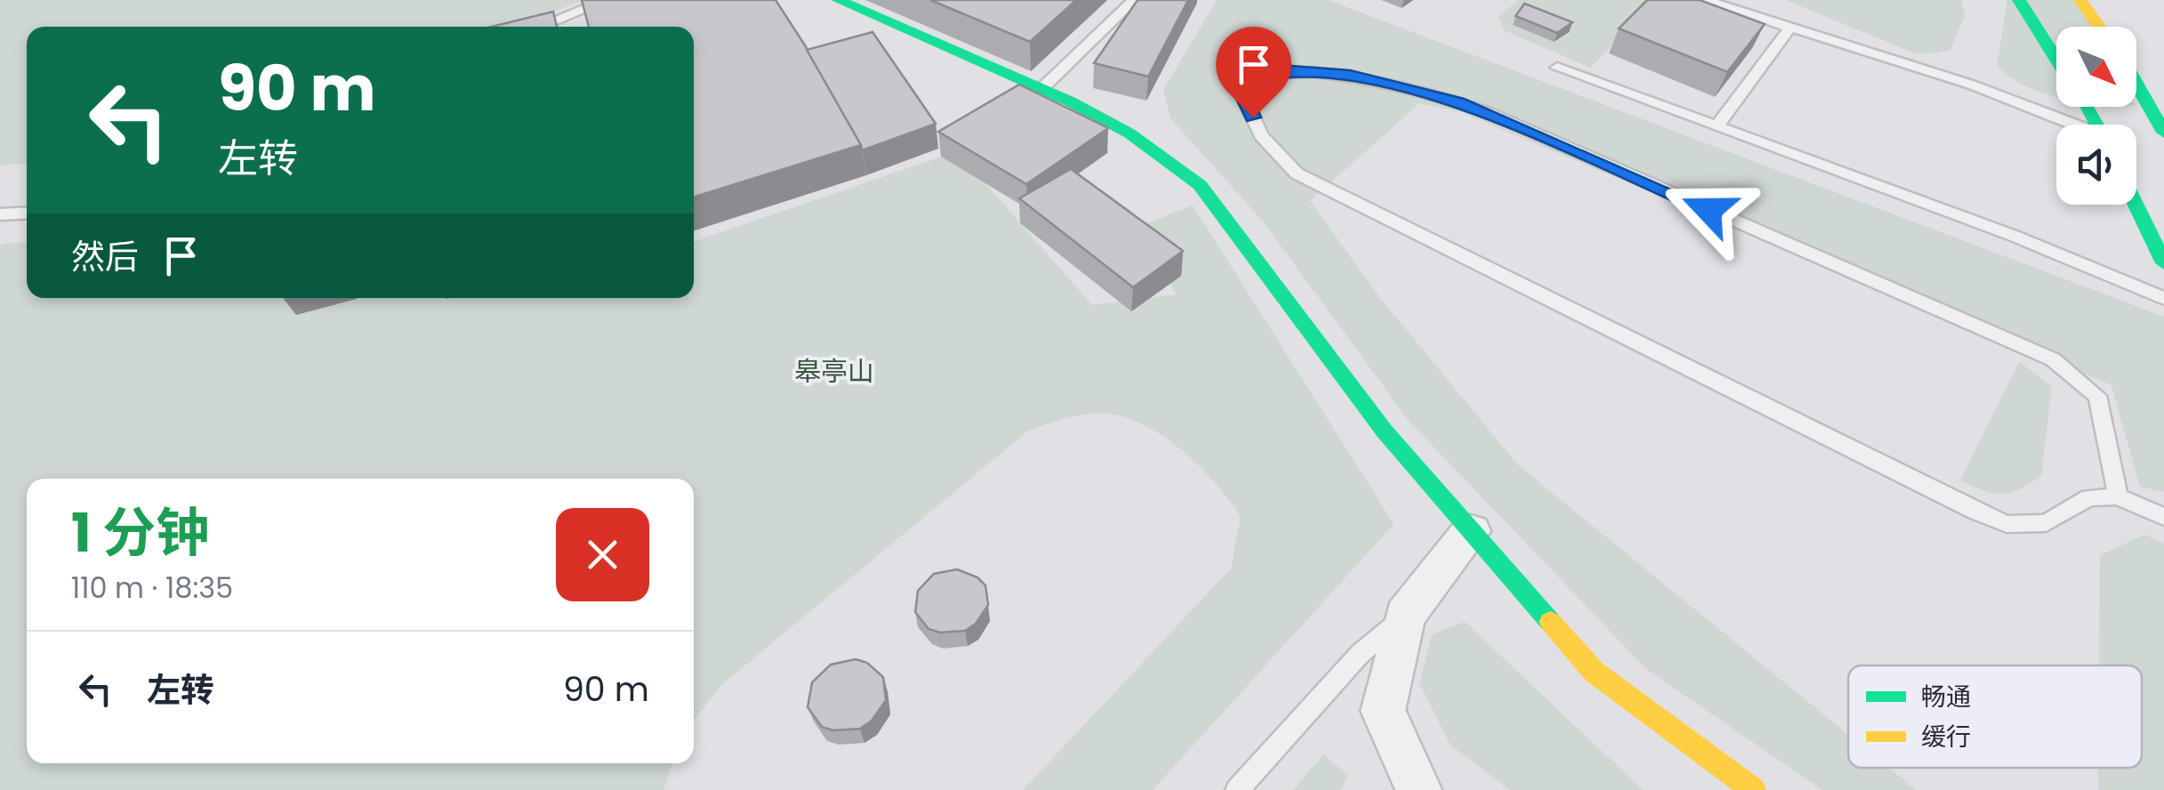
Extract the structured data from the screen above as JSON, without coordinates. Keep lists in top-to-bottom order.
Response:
{
  "parks": ["皋亭山"],
  "legend": ["畅通", "缓行"],
  "north": "bottom right",
  "page": {
    "turn": ["90 m", "左转"],
    "then": "然后",
    "heading": ["1 分钟", "110 m · 18:35"],
    "list": [
      {
        "name": "左转",
        "value": "90 m"
      }
    ]
  }
}
